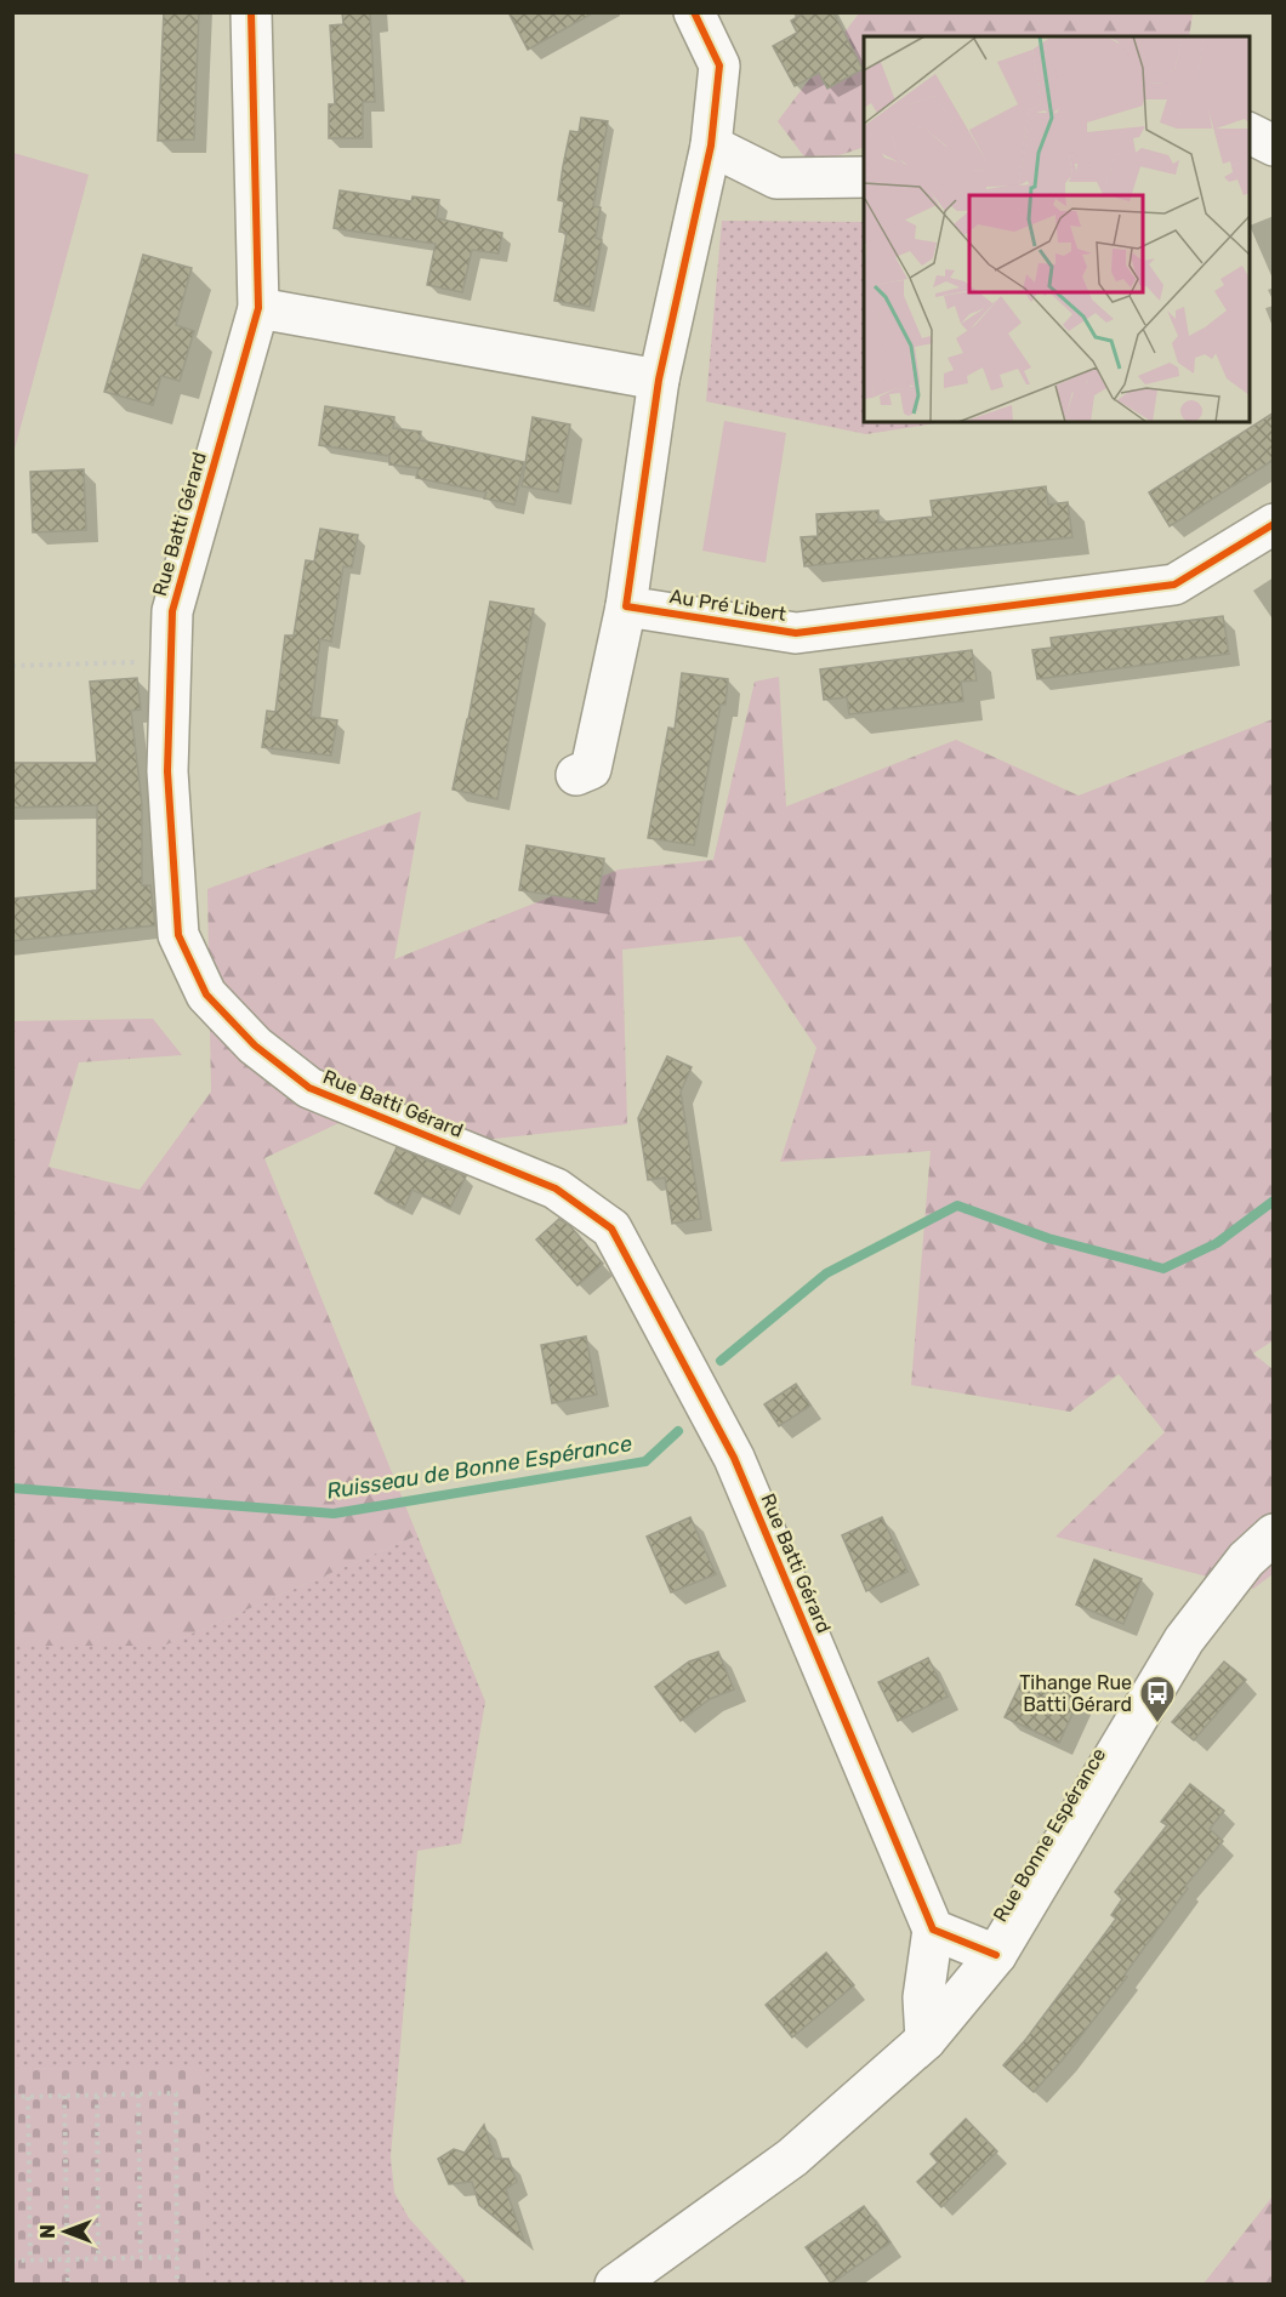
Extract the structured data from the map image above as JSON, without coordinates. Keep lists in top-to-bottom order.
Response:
{
  "streets": {
    "street": ["Rue Batti Gérard", "Au Pré Libert", "Rue Bonne Espérance"]
  },
  "water": ["Ruisseau de Bonne Espérance"],
  "places": {
    "bus stop": ["Tihange Rue Batti Gérard"]
  },
  "north": "left"
}
